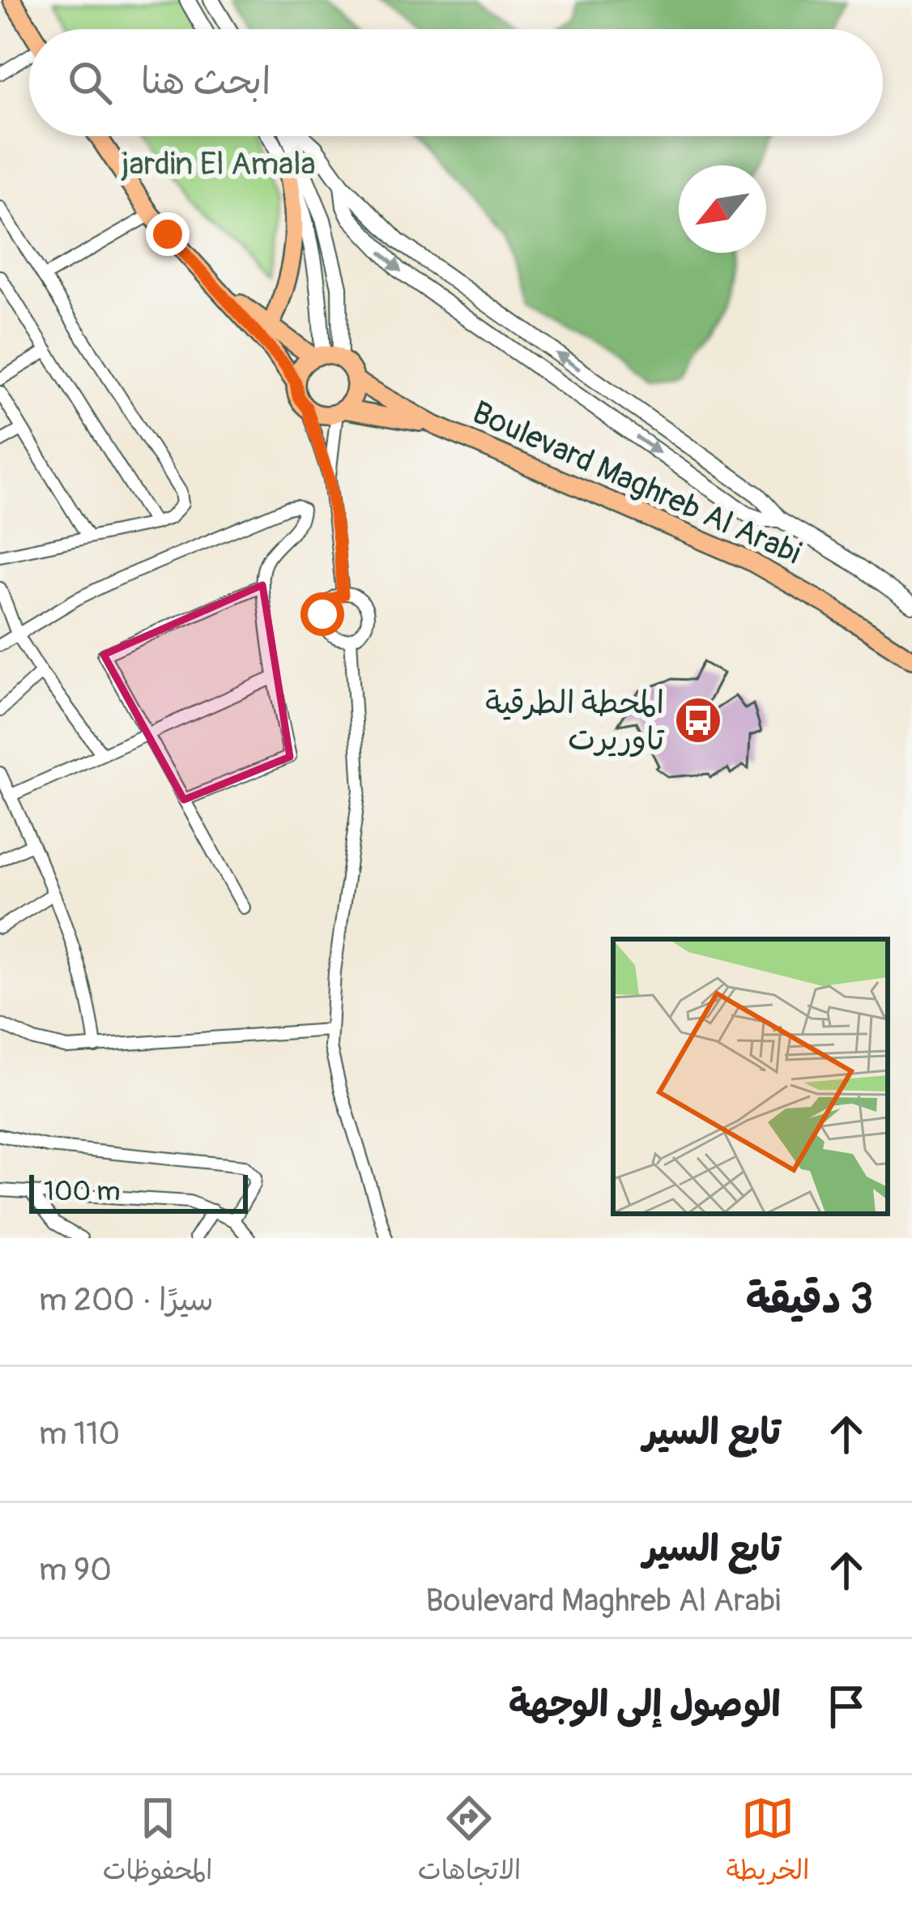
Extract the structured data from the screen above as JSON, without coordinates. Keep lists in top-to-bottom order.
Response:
{
  "streets": {
    "main road": ["Boulevard Maghreb Al Arabi"]
  },
  "parks": ["jardin El Amala"],
  "places": {
    "bus stop": ["المحطة الطرقية تاوريرت"]
  },
  "scale_bar": "100 m",
  "north": "bottom left",
  "page": {
    "search": "ابحث هنا",
    "scale": "100 m",
    "heading": ["3 دقيقة", "سيرًا · 200 m"],
    "list": [
      ["تابع السير", "110 m"],
      ["تابع السير", "Boulevard Maghreb Al Arabi", "90 m"],
      "الوصول إلى الوجهة"
    ],
    "nav": ["الخريطة", "الاتجاهات", "المحفوظات"]
  }
}
